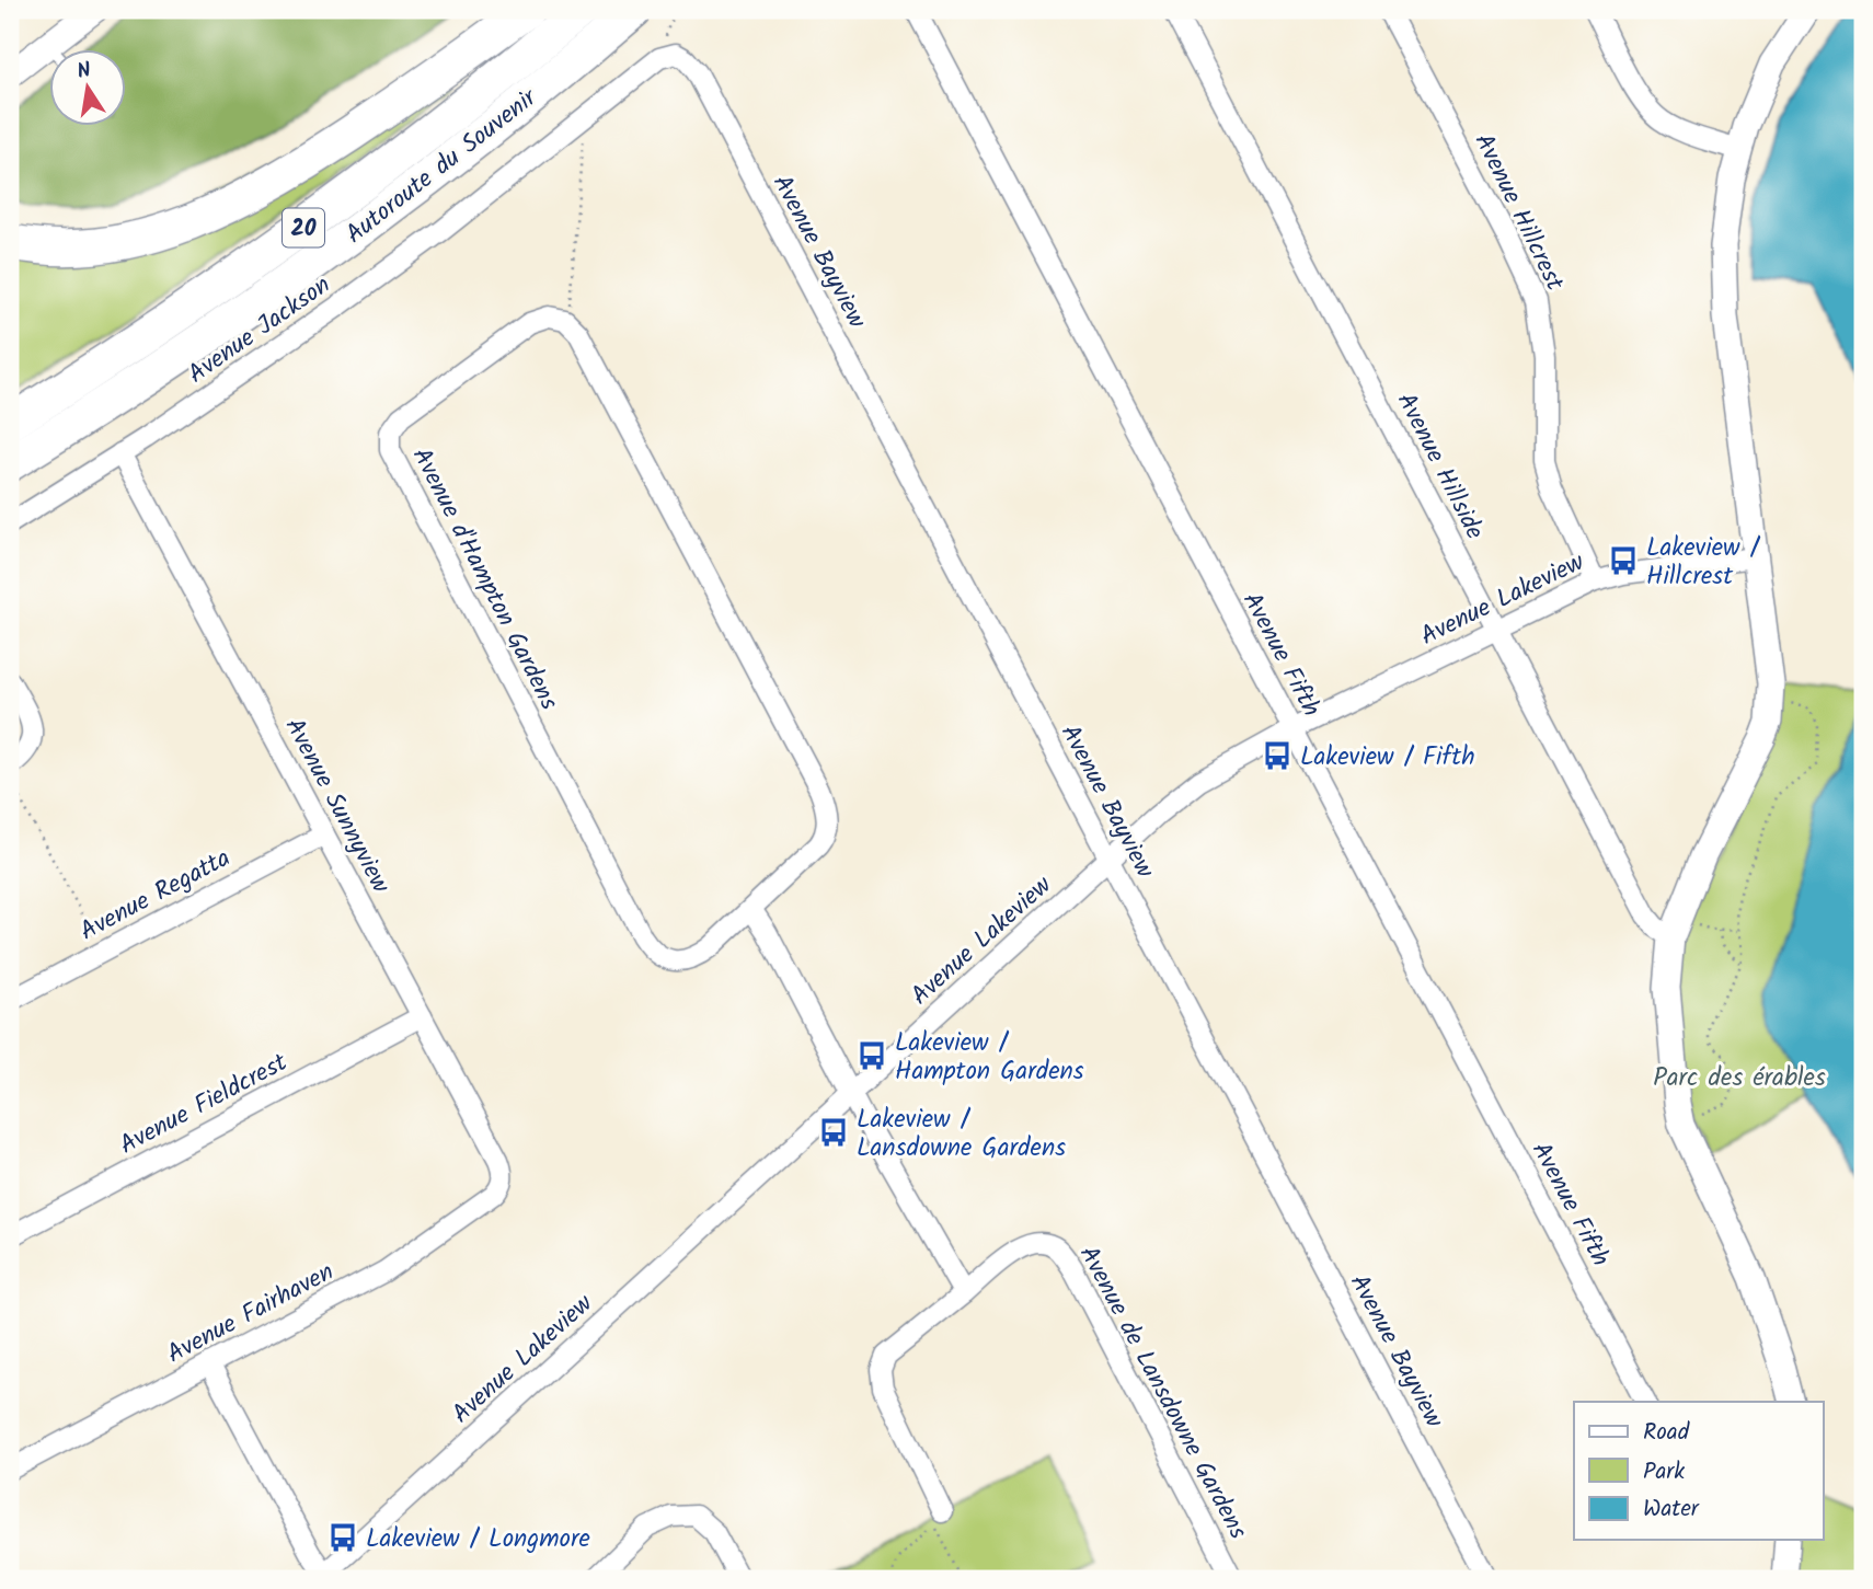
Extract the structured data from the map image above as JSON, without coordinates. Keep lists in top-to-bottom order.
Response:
{
  "streets": {
    "highway": ["Autoroute du Souvenir", "20"],
    "street": [
      "Avenue Hillcrest",
      "Avenue Bayview",
      "Avenue Jackson",
      "Avenue Hillside",
      "Avenue d'Hampton Gardens",
      "Avenue Lakeview",
      "Avenue Fifth",
      "Avenue Sunnyview",
      "Avenue Regatta",
      "Avenue Fieldcrest",
      "Avenue Fairhaven",
      "Avenue de Lansdowne Gardens"
    ]
  },
  "crossings": [
    ["Avenue Hillcrest", "Avenue Lakeview"],
    ["Avenue Bayview", "Avenue Jackson"],
    ["Avenue Bayview", "Avenue Lakeview"],
    ["Avenue Jackson", "Avenue Sunnyview"],
    ["Avenue Hillside", "Avenue Lakeview"],
    ["Avenue Lakeview", "Avenue Fifth"],
    ["Avenue Sunnyview", "Avenue Regatta"],
    ["Avenue Sunnyview", "Avenue Fieldcrest"],
    ["Avenue Sunnyview", "Avenue Fairhaven"]
  ],
  "parks": ["Parc des érables"],
  "places": {
    "bus stop": [
      "Lakeview / Hillcrest",
      "Lakeview / Fifth",
      "Lakeview / Hampton Gardens",
      "Lakeview / Lansdowne Gardens",
      "Lakeview / Longmore"
    ]
  },
  "legend": ["Road", "Park", "Water"],
  "north": "top"
}
